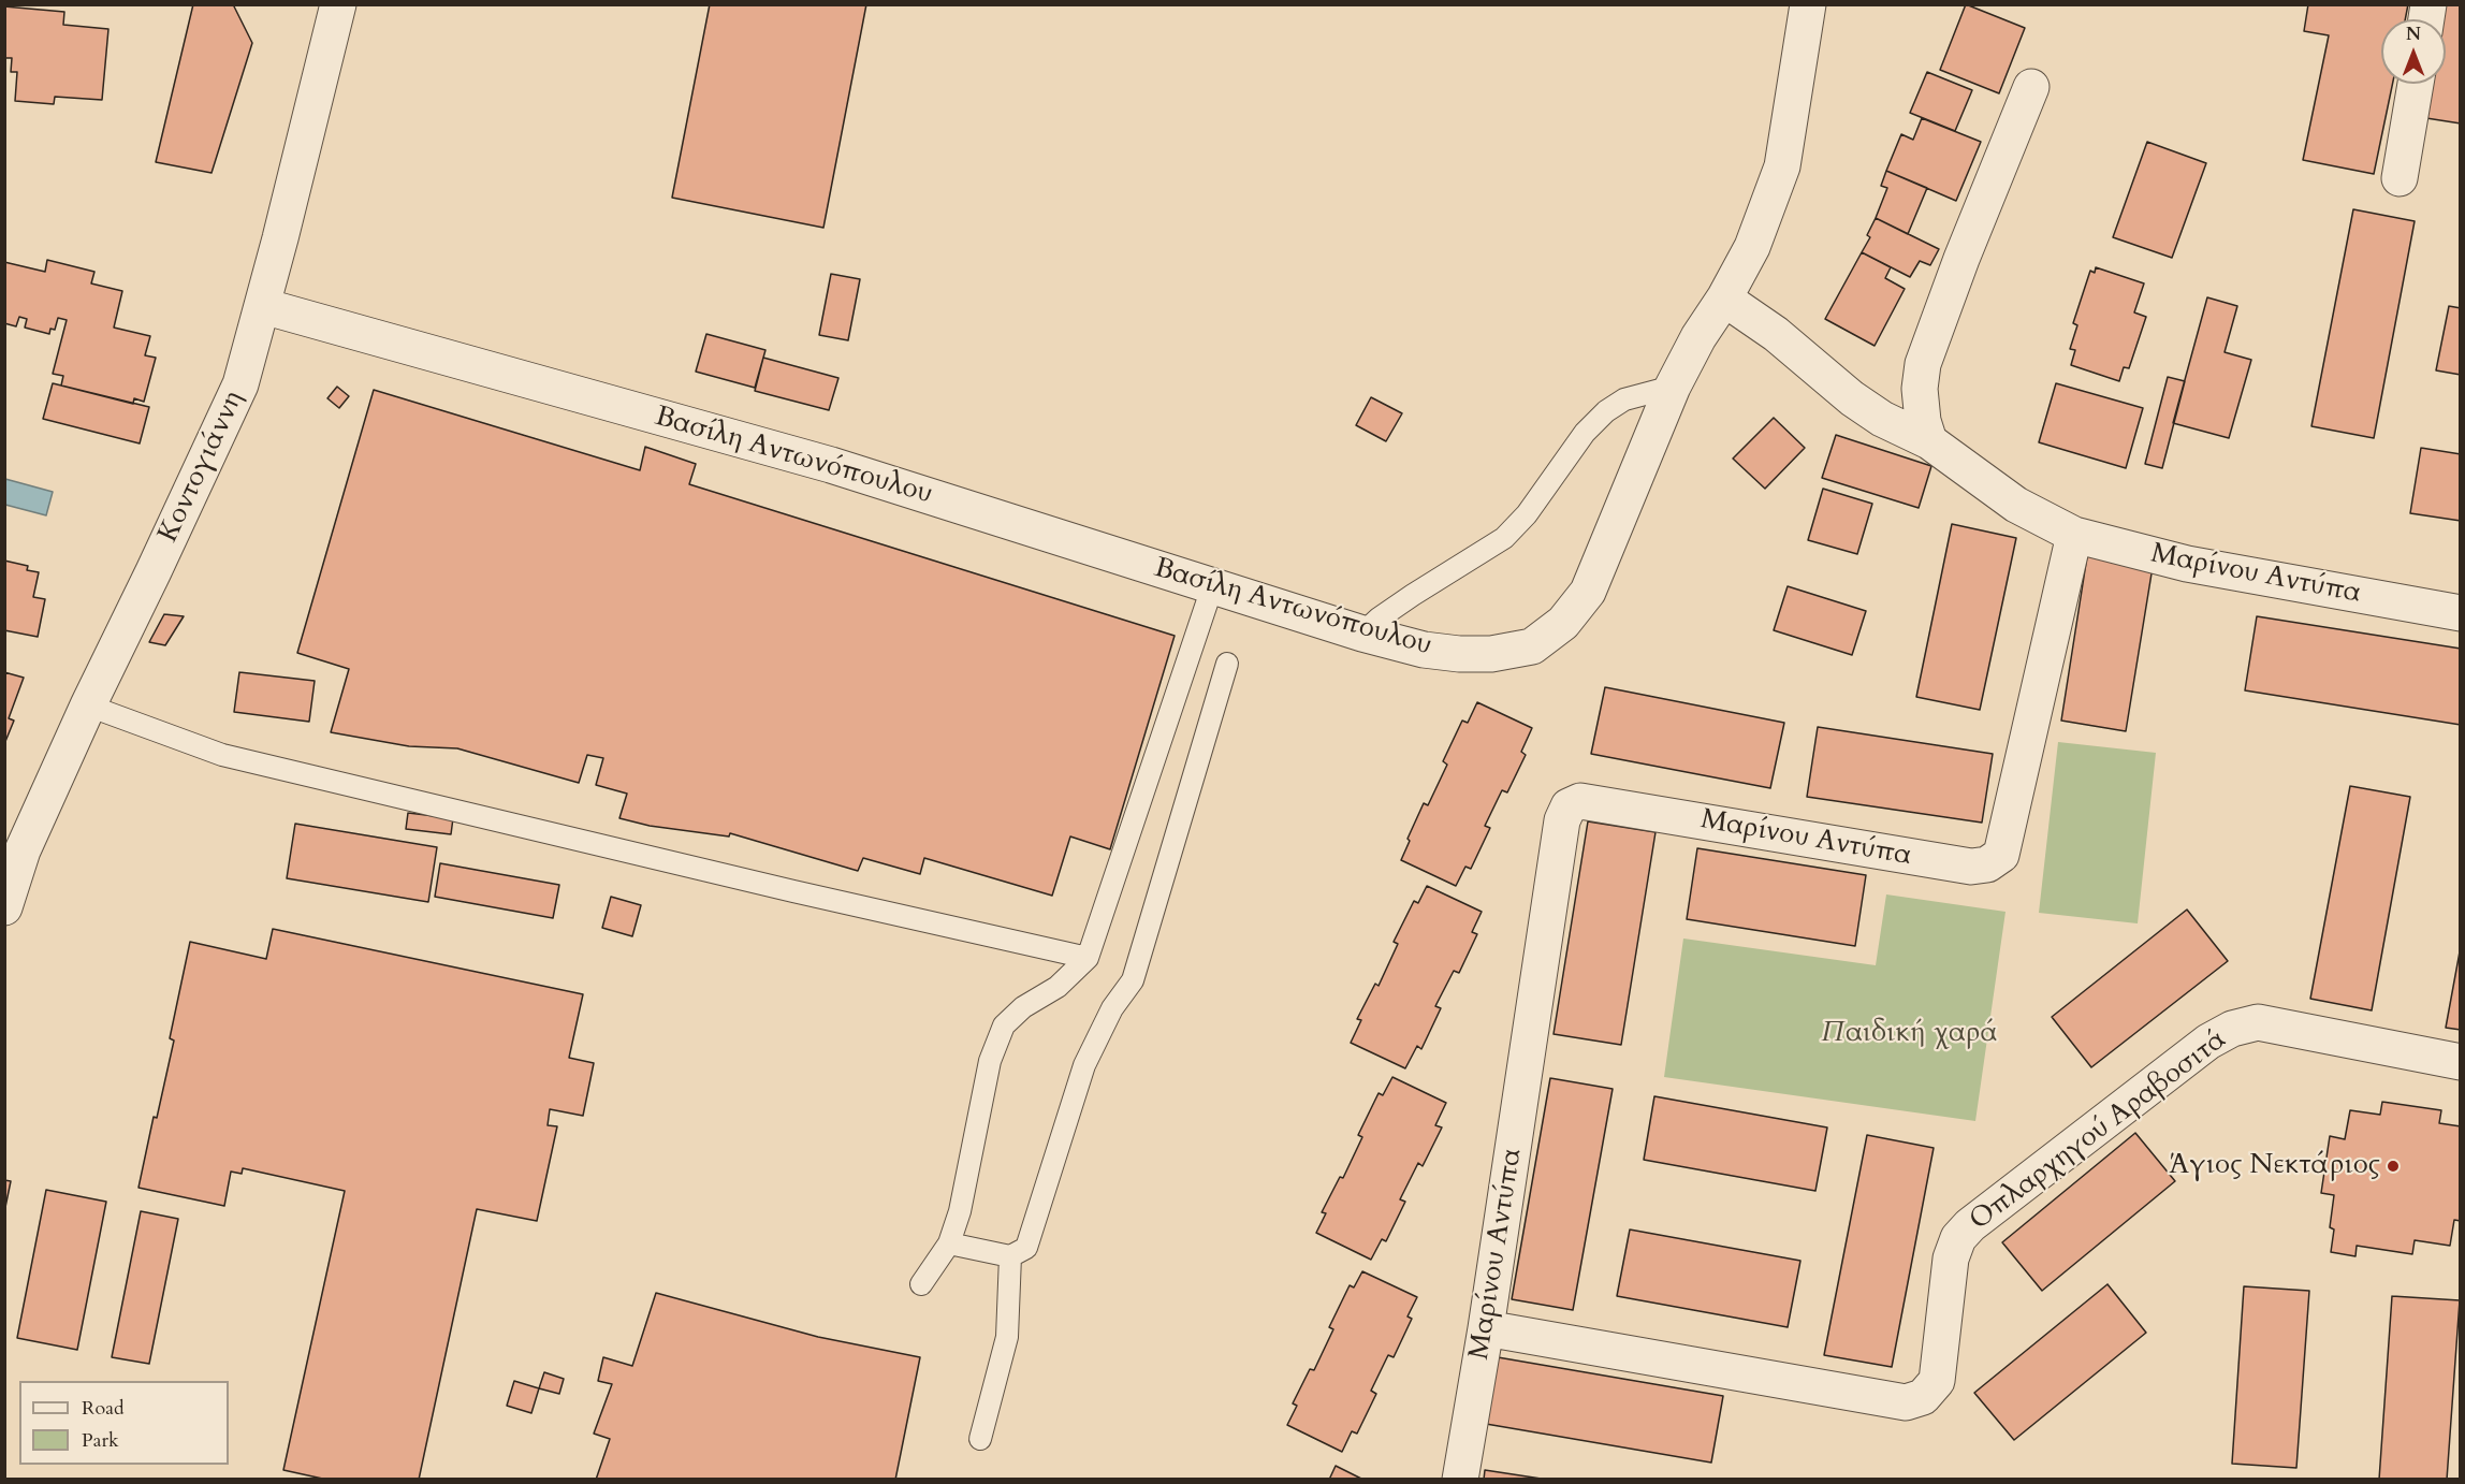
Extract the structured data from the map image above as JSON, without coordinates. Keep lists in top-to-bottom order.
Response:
{
  "streets": {
    "street": [
      "Βασίλη Αντωνόπουλου",
      "Κοντογιάννη",
      "Μαρίνου Αντύπα",
      "Οπλαρχηγού Αραβοσιτά"
    ]
  },
  "crossings": [
    ["Βασίλη Αντωνόπουλου", "Κοντογιάννη"],
    ["Μαρίνου Αντύπα", "Οπλαρχηγού Αραβοσιτά"]
  ],
  "parks": ["Παιδική χαρά"],
  "places": ["Άγιος Νεκτάριος"],
  "legend": ["Road", "Park"],
  "north": "top"
}
